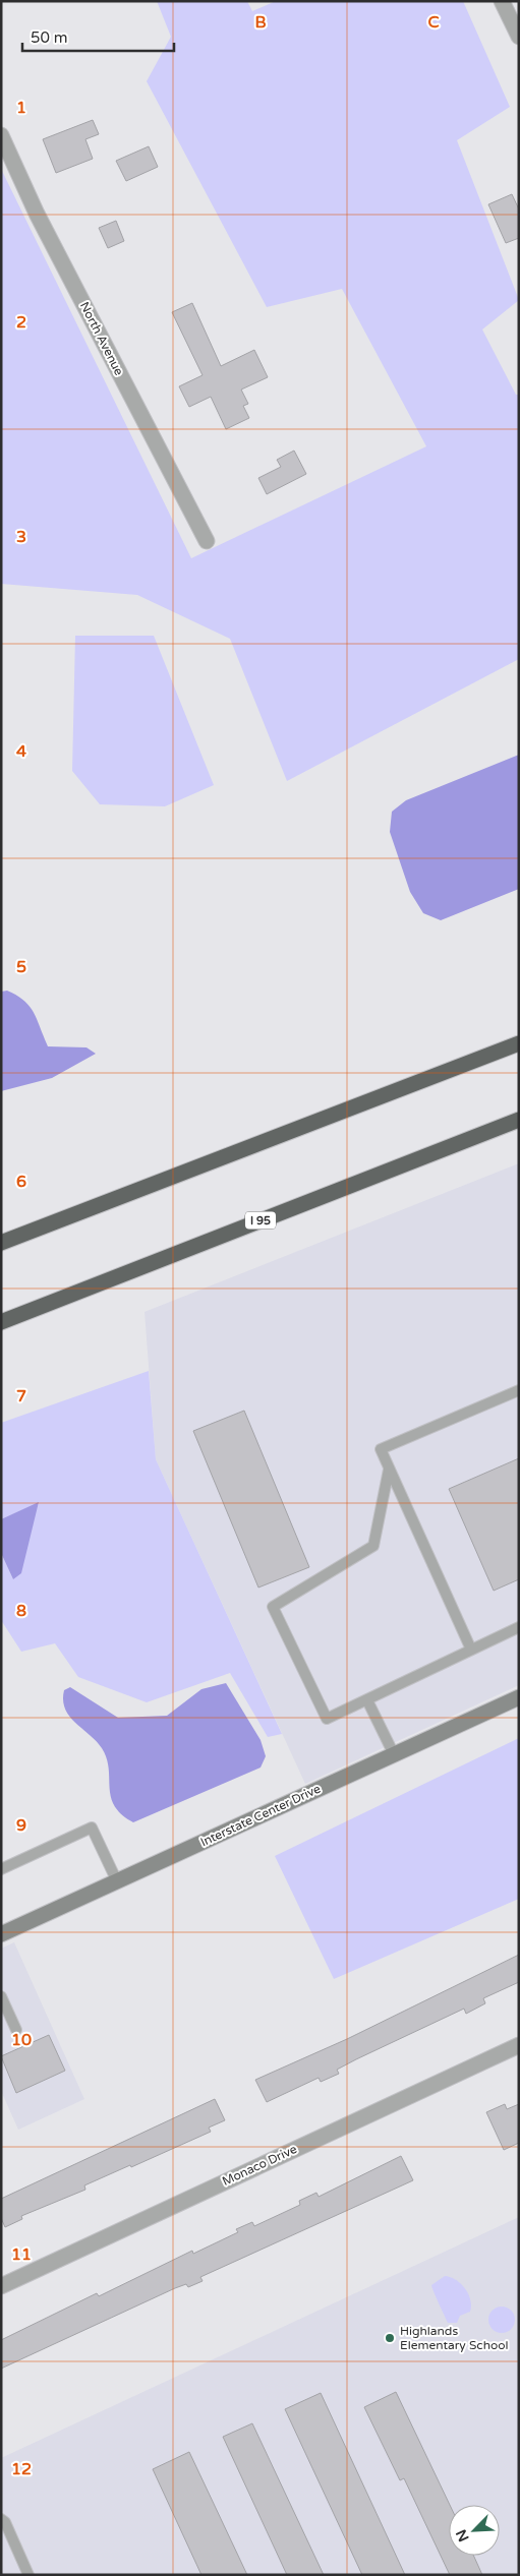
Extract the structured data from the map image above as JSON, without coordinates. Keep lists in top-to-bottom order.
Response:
{
  "streets": {
    "highway": ["I 95"],
    "street": ["North Avenue", "Interstate Center Drive", "Monaco Drive"]
  },
  "places": ["Highlands Elementary School"],
  "scale_bar": "50 m",
  "north": "bottom left",
  "grid": {
    "columns": ["B", "C"],
    "rows": [
      "1",
      "2",
      "3",
      "4",
      "5",
      "6",
      "7",
      "8",
      "9",
      "10",
      "11",
      "12"
    ]
  }
}
